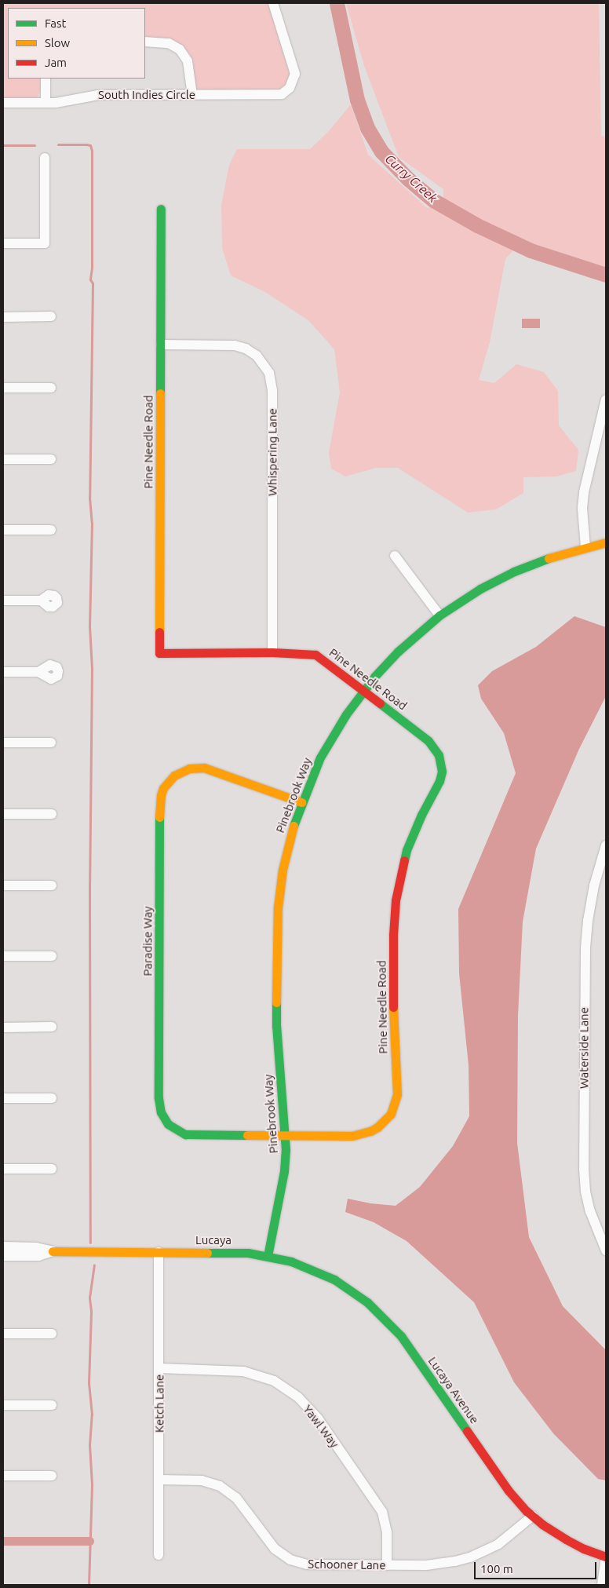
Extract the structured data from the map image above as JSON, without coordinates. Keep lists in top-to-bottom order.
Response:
{
  "streets": {
    "street": [
      "South Indies Circle",
      "Pine Needle Road",
      "Whispering Lane",
      "Pinebrook Way",
      "Paradise Way",
      "Waterside Lane",
      "Lucaya",
      "Lucaya Avenue",
      "Ketch Lane",
      "Yawl Way",
      "Schooner Lane"
    ]
  },
  "crossings": [
    ["Pine Needle Road", "Whispering Lane"],
    ["Pine Needle Road", "Pinebrook Way"],
    ["Pine Needle Road", "Paradise Way"],
    ["Pinebrook Way", "Paradise Way"],
    ["Pinebrook Way", "Lucaya"],
    ["Pinebrook Way", "Lucaya Avenue"],
    ["Lucaya", "Lucaya Avenue"],
    ["Lucaya", "Ketch Lane"],
    ["Lucaya Avenue", "Schooner Lane"],
    ["Ketch Lane", "Yawl Way"],
    ["Ketch Lane", "Schooner Lane"],
    ["Yawl Way", "Schooner Lane"]
  ],
  "water": ["Curry Creek"],
  "legend": ["Fast", "Slow", "Jam"],
  "scale_bar": "100 m"
}
